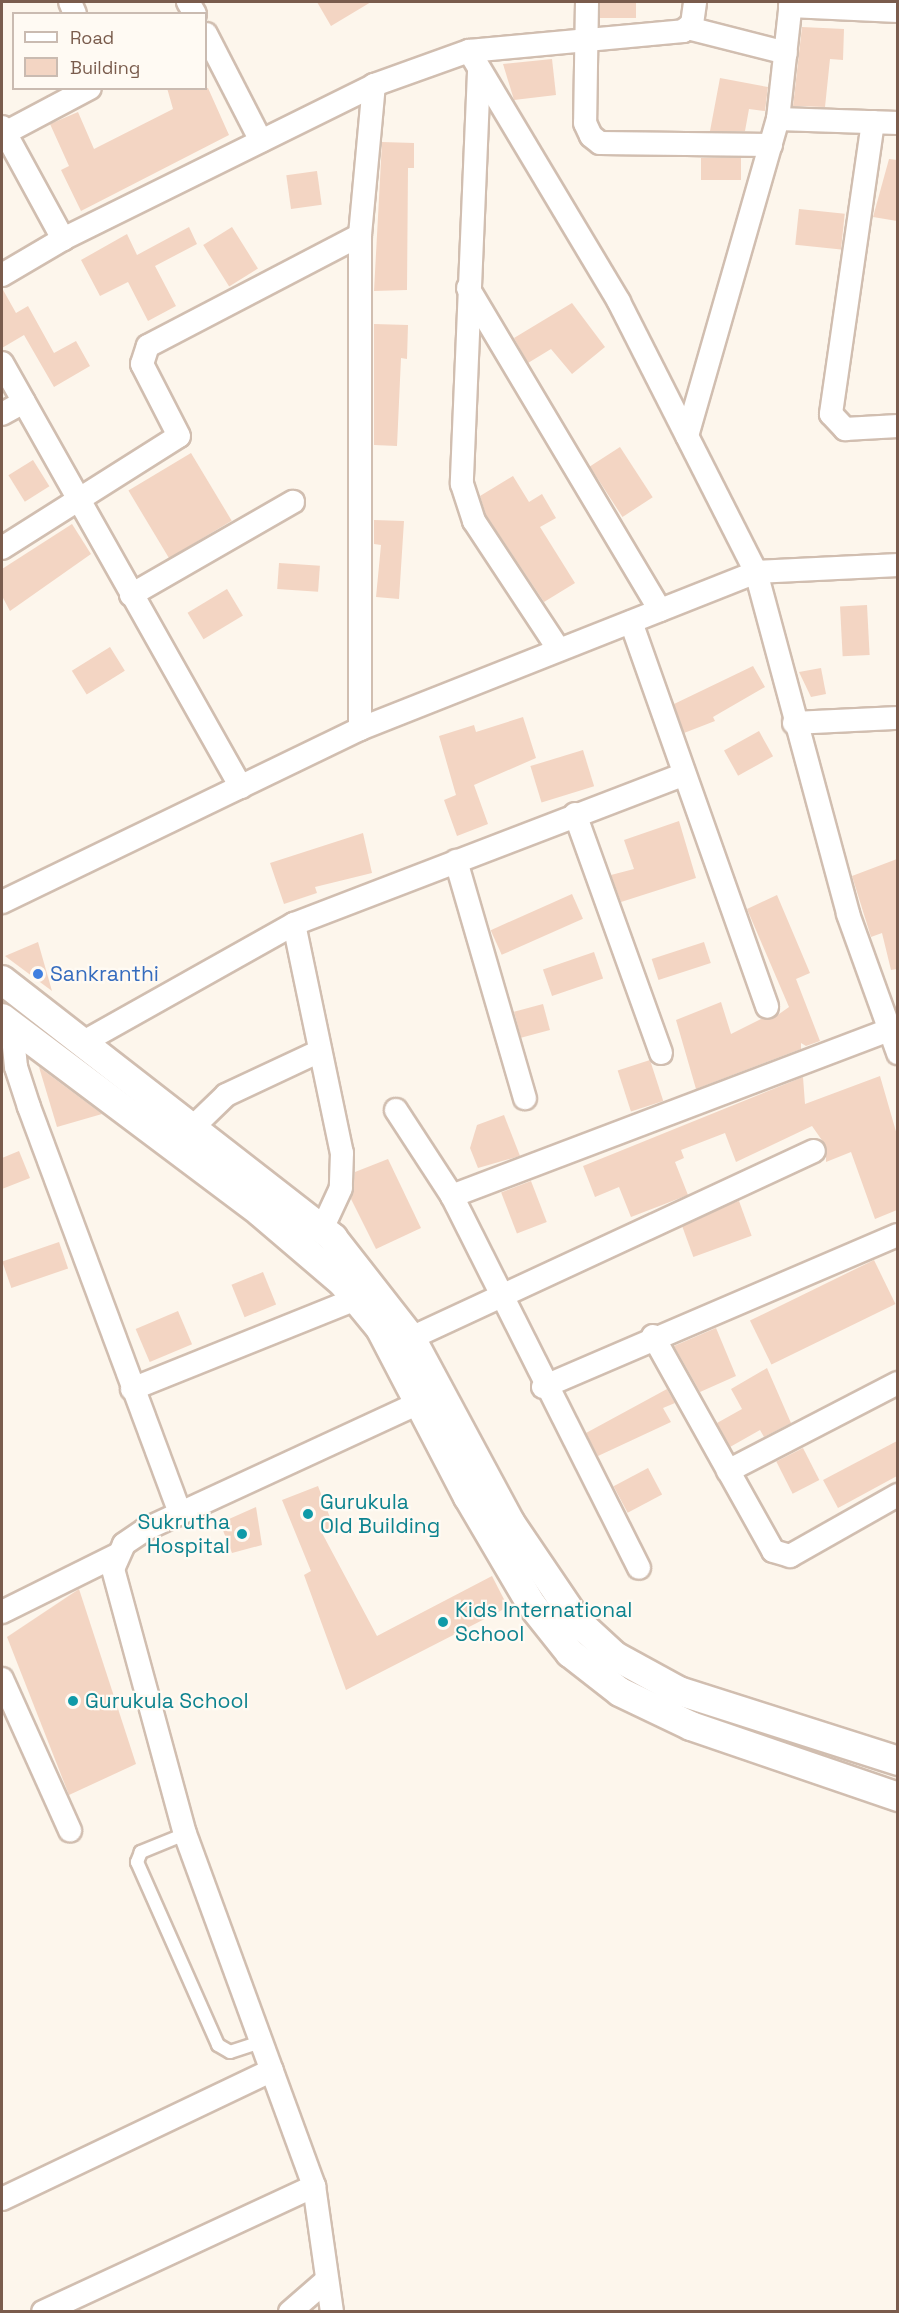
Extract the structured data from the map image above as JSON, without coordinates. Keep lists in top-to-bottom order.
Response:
{
  "places": [
    "Sankranthi",
    "Gurukula Old Building",
    "Sukrutha Hospital",
    "Kids International School",
    "Gurukula School"
  ],
  "legend": ["Road", "Building"]
}
